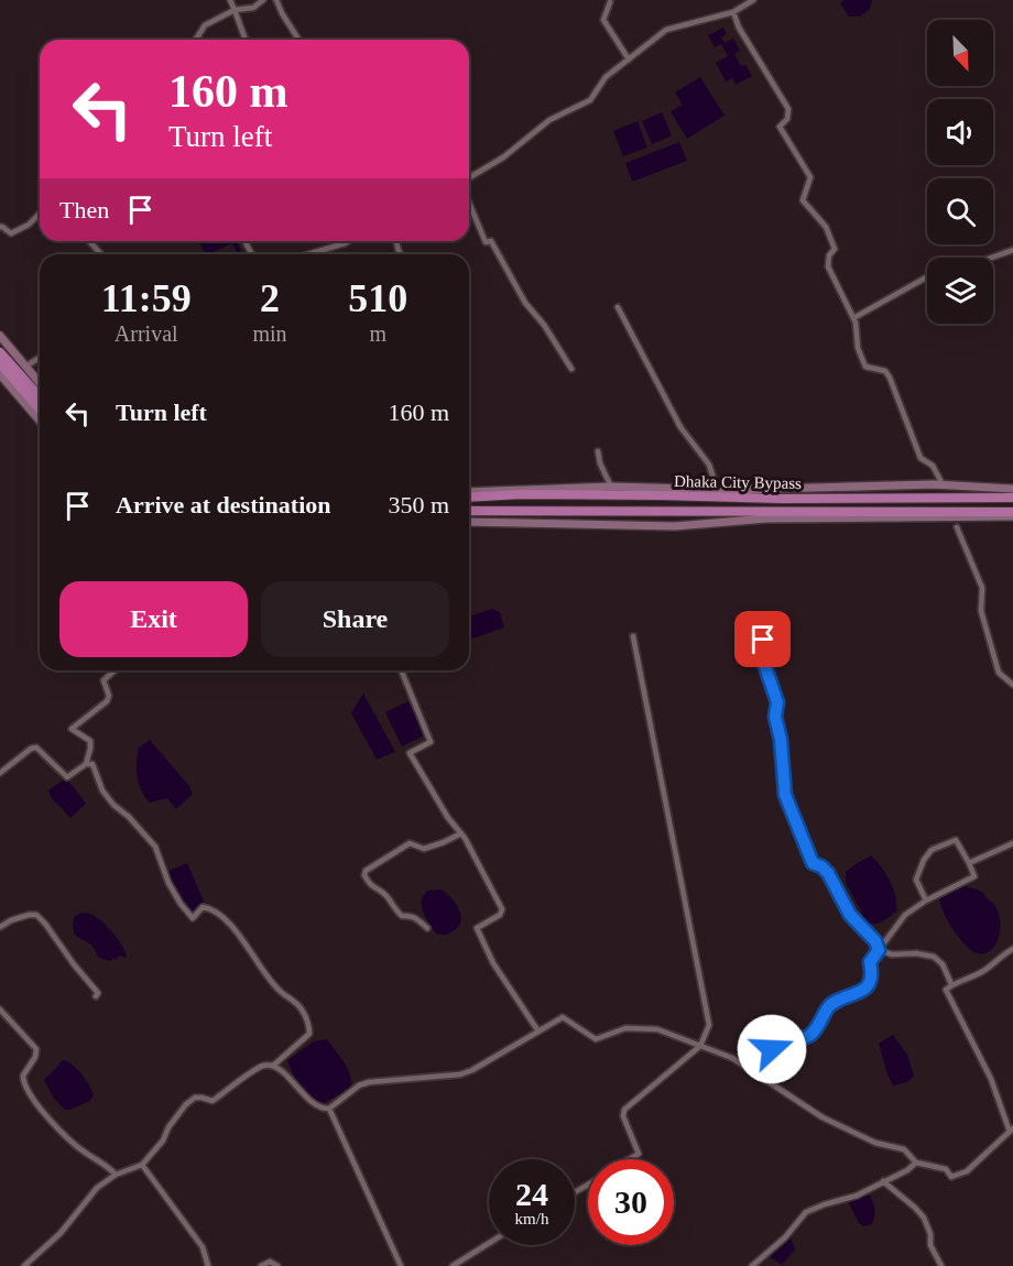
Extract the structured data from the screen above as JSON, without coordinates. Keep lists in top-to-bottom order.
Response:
{
  "streets": {
    "highway": ["Dhaka City Bypass"]
  },
  "north": "bottom right",
  "page": {
    "turn": ["160 m", "Turn left"],
    "then": "Then",
    "eta": [
      "11:59",
      "Arrival",
      "2",
      "min",
      "510",
      "m"
    ],
    "list": [
      {
        "name": "Turn left",
        "value": "160 m"
      },
      {
        "name": "Arrive at destination",
        "value": "350 m"
      }
    ],
    "buttons": ["Exit", "Share"],
    "speed": "24 km/h",
    "limit": "30"
  }
}
